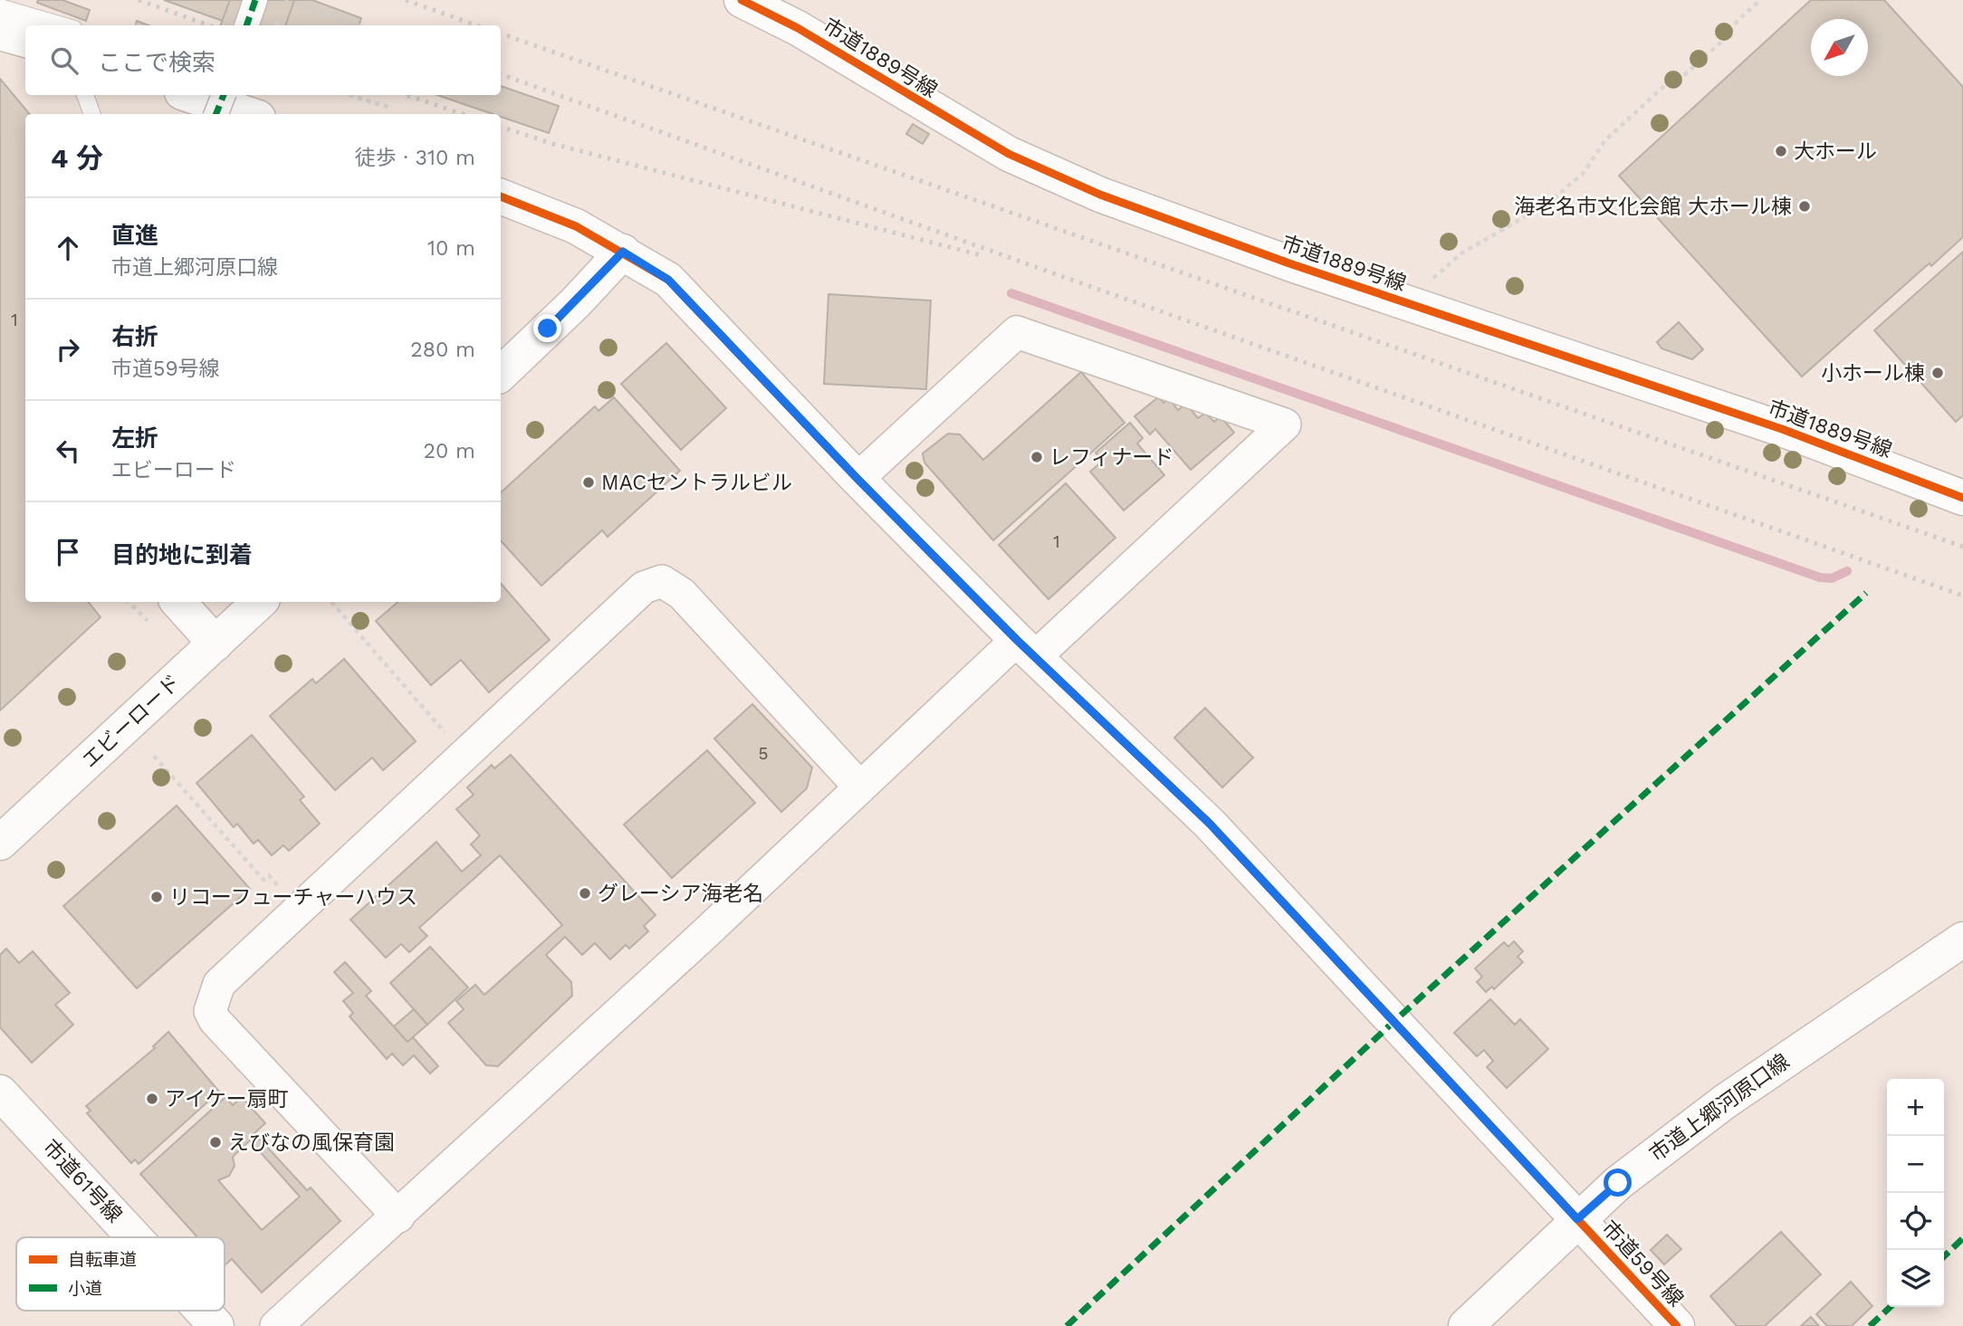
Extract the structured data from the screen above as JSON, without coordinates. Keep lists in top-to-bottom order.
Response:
{
  "streets": {
    "street": [
      "市道1889号線",
      "エビーロード",
      "市道上郷河原口線",
      "市道61号線",
      "市道59号線"
    ]
  },
  "crossings": [
    ["市道上郷河原口線", "市道59号線"]
  ],
  "places": [
    "大ホール",
    "海老名市文化会館 大ホール棟",
    "小ホール棟",
    "レフィナード",
    "MACセントラルビル",
    "グレーシア海老名",
    "リコーフューチャーハウス",
    "アイケー扇町",
    "えびなの風保育園"
  ],
  "house_numbers": ["1", "1", "5"],
  "legend": ["自転車道", "小道"],
  "north": "bottom left",
  "page": {
    "search": "ここで検索",
    "heading": ["4 分", "徒歩 · 310 m"],
    "list": [
      ["直進", "市道上郷河原口線", "10 m"],
      ["右折", "市道59号線", "280 m"],
      ["左折", "エビーロード", "20 m"],
      "目的地に到着"
    ],
    "map_buttons": ["+", "−"]
  }
}
